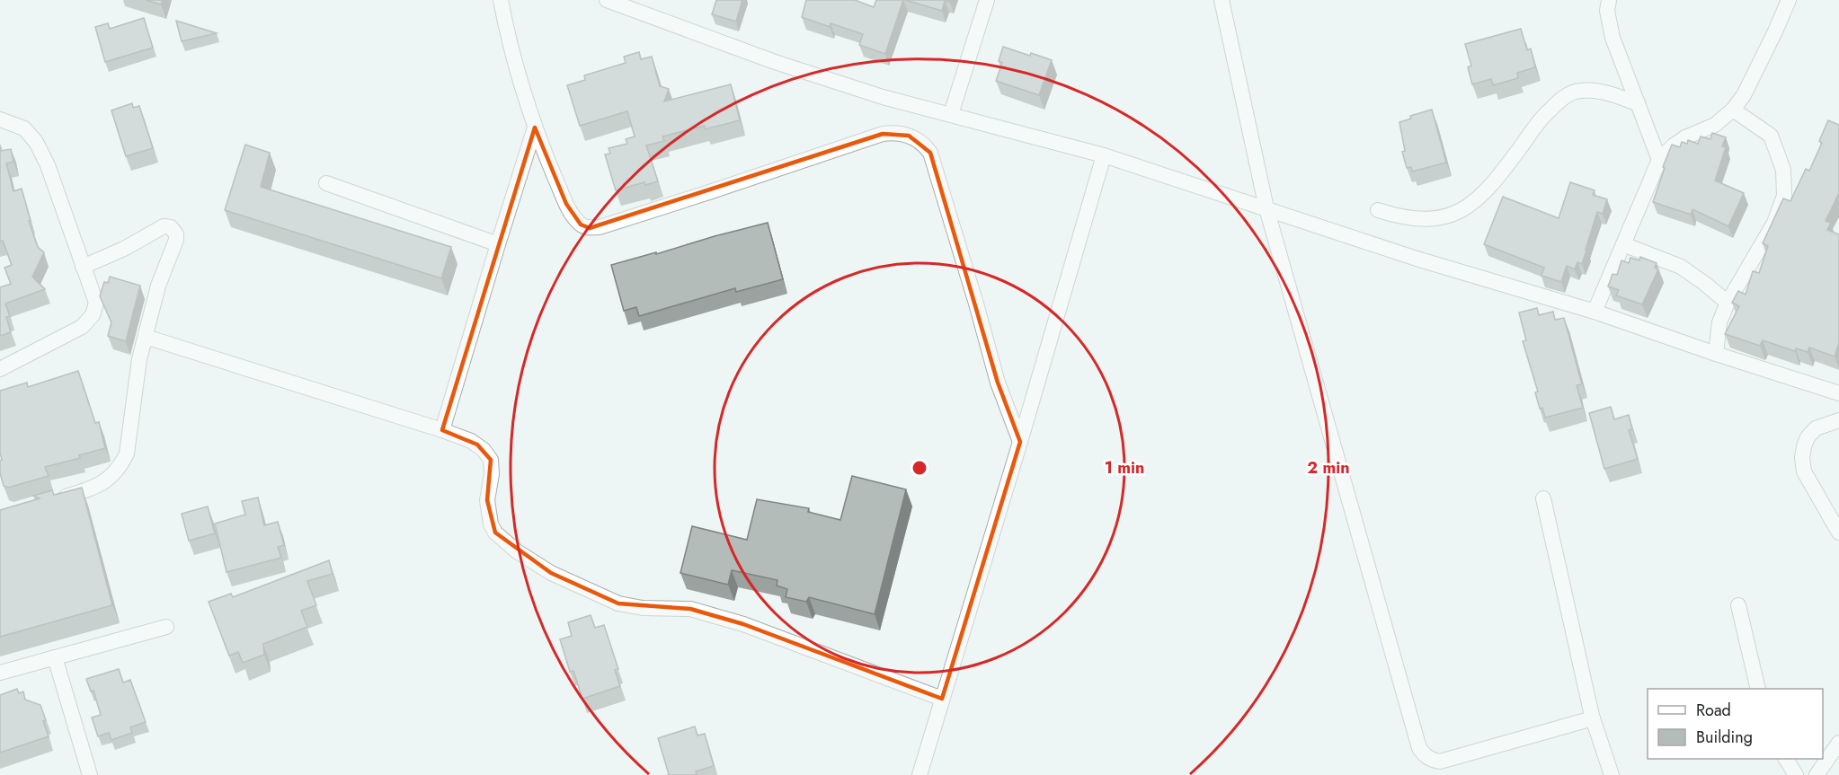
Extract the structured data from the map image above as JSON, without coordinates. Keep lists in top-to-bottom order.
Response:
{
  "legend": ["Road", "Building"],
  "rings": ["1 min", "2 min"]
}
